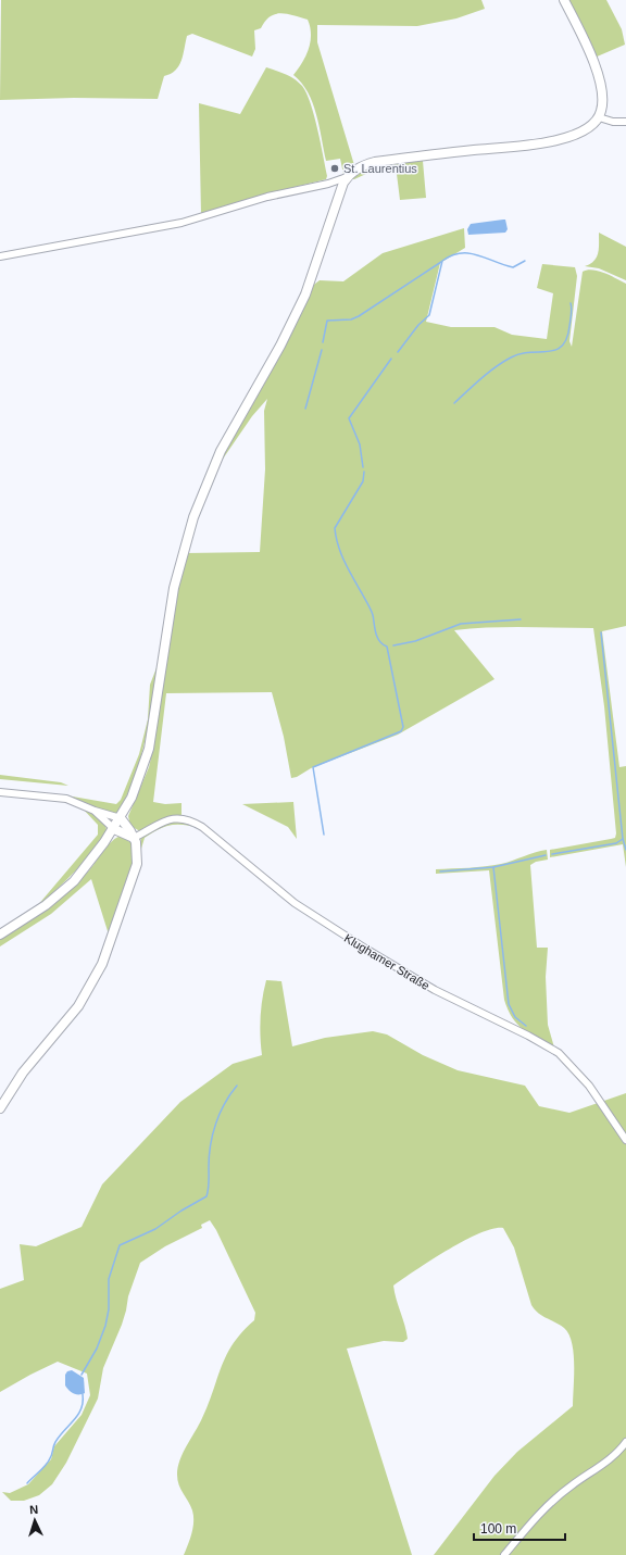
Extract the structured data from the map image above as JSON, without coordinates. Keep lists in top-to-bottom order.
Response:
{
  "streets": {
    "street": ["Klughamer Straße"]
  },
  "places": ["St. Laurentius"],
  "scale_bar": "100 m",
  "north": "top"
}
